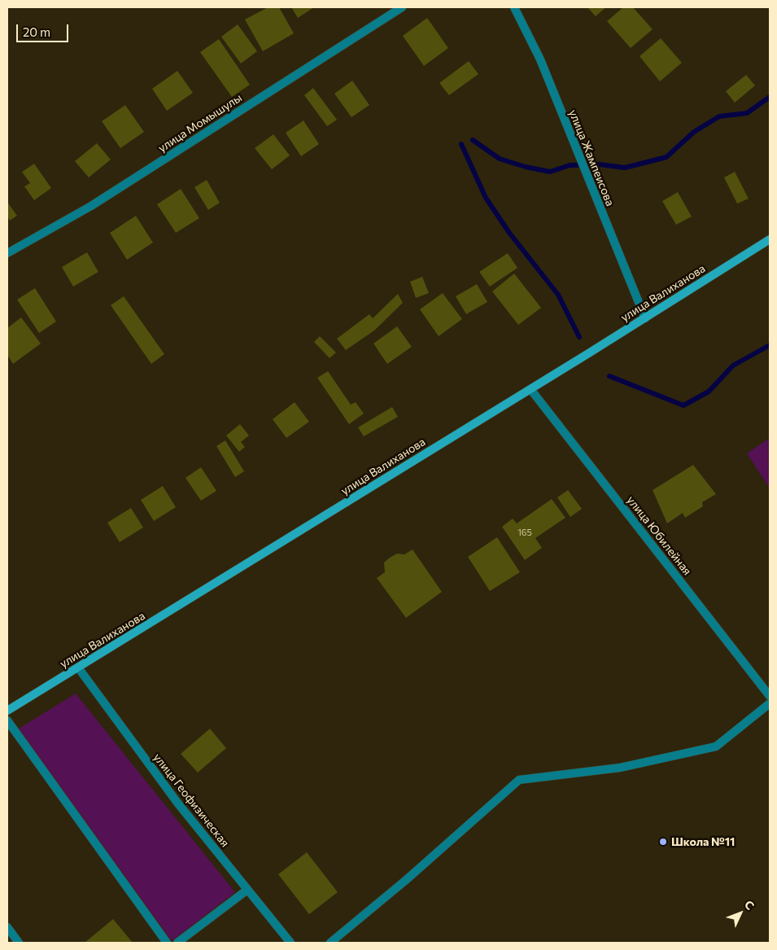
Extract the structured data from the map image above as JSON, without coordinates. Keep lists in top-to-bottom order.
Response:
{
  "streets": {
    "main road": ["улица Валиханова"],
    "street": [
      "улица Момышулы",
      "улица Жампеисова",
      "улица Юбилейная",
      "улица Геофизическая"
    ]
  },
  "crossings": [
    ["улица Жампеисова", "улица Валиханова"],
    ["улица Валиханова", "улица Юбилейная"],
    ["улица Валиханова", "улица Геофизическая"]
  ],
  "places": ["Школа №11"],
  "house_numbers": ["165"],
  "scale_bar": "20 m",
  "north": "top right"
}
